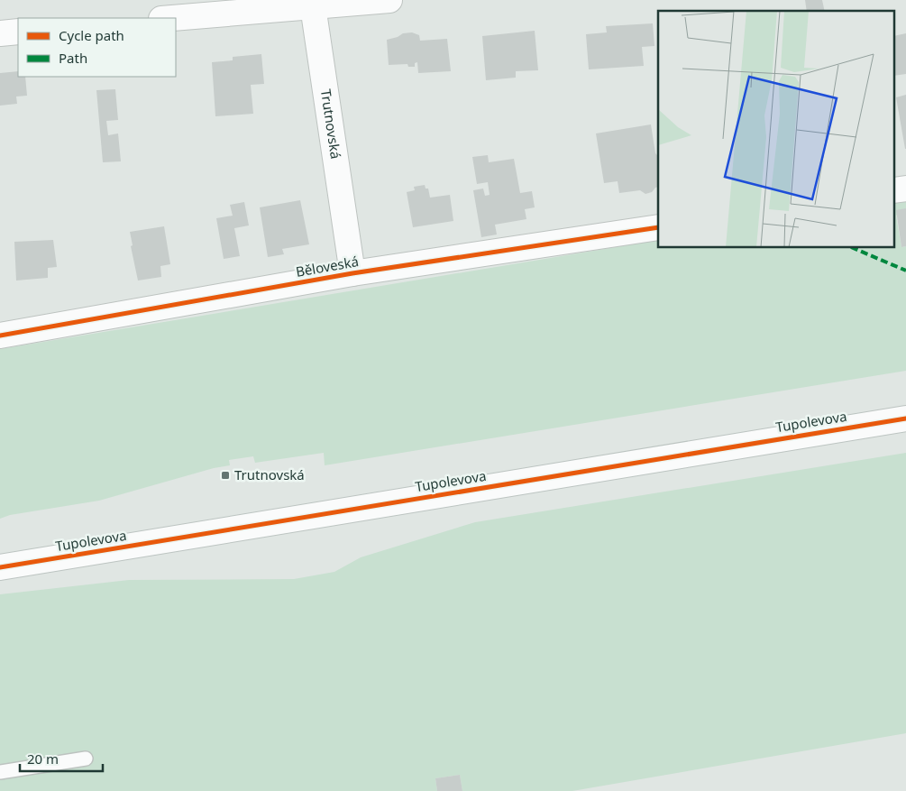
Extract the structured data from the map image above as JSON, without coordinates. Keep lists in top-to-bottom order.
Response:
{
  "streets": {
    "street": ["Trutnovská", "Běloveská", "Tupolevova"]
  },
  "crossings": [
    ["Trutnovská", "Běloveská"]
  ],
  "places": {
    "transit": ["Trutnovská"]
  },
  "legend": ["Cycle path", "Path"],
  "scale_bar": "20 m"
}
